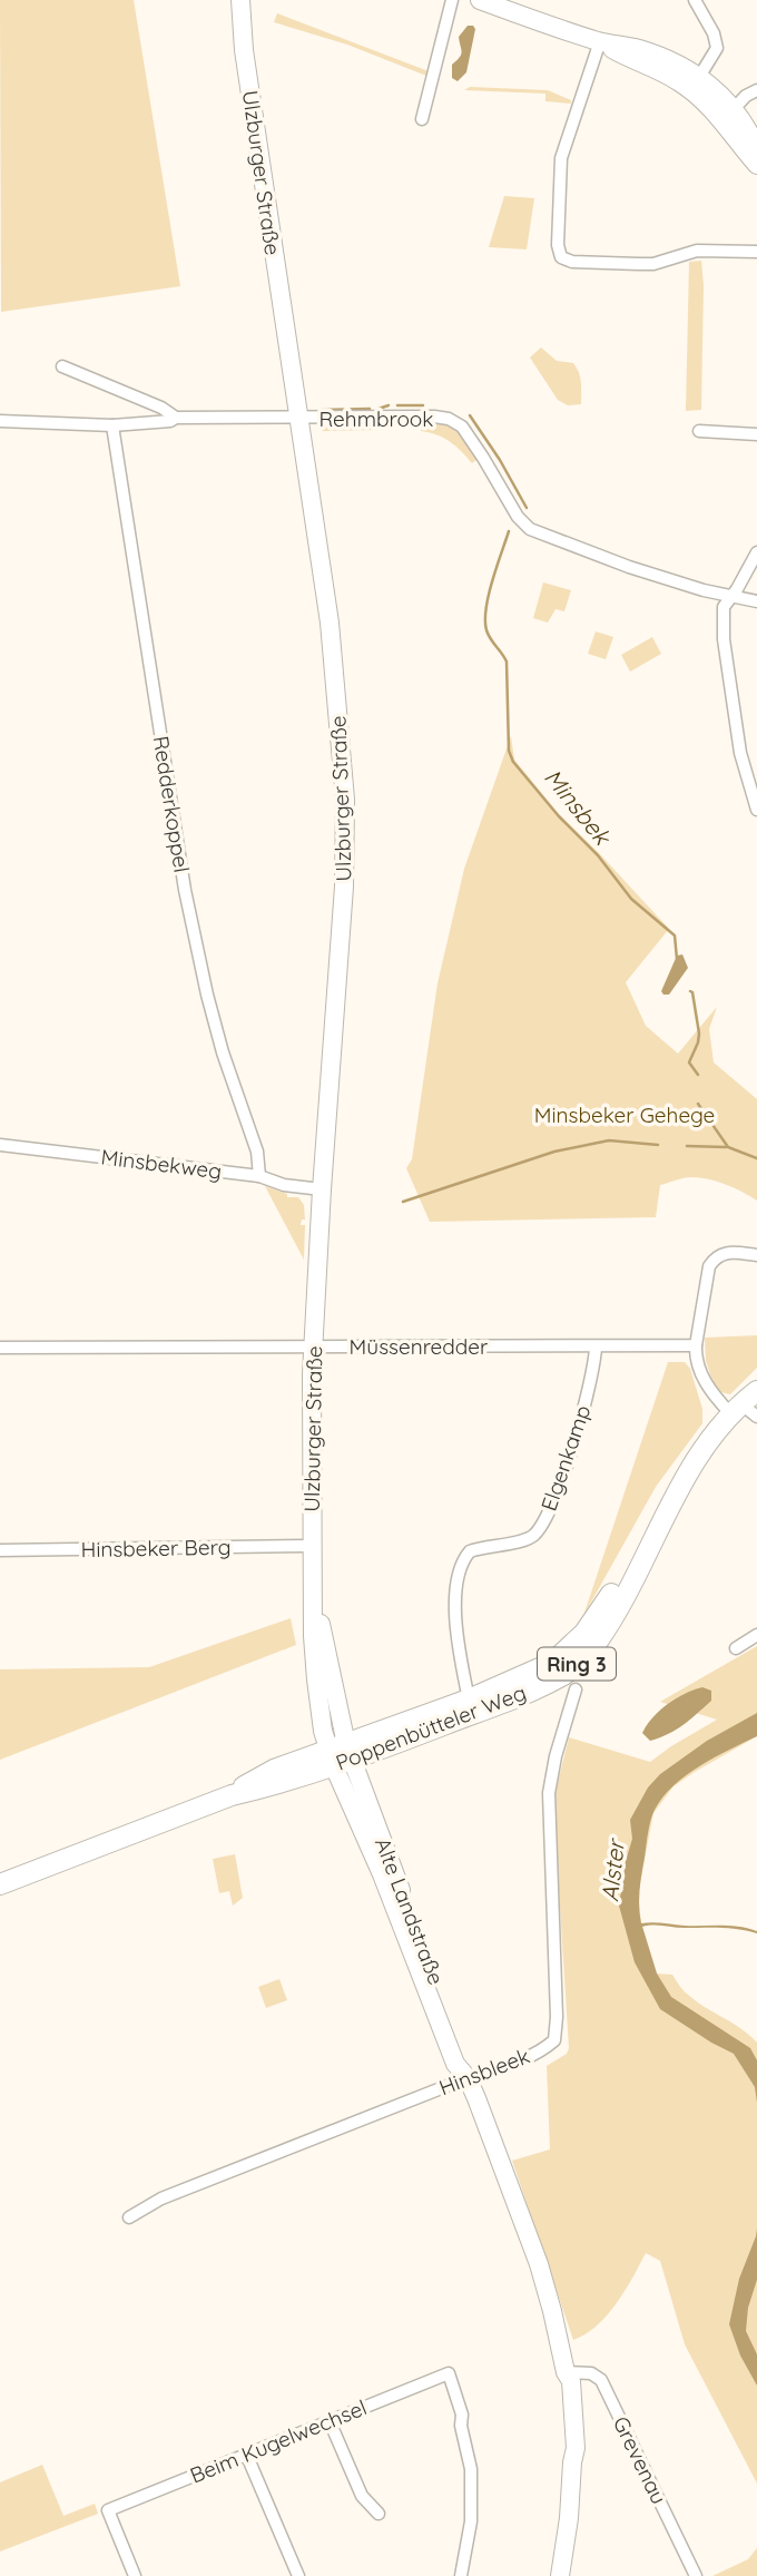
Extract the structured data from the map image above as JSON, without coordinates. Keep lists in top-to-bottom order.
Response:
{
  "streets": {
    "main road": [
      "Ulzburger Straße",
      "Ring 3",
      "Poppenbütteler Weg",
      "Alte Landstraße"
    ],
    "street": [
      "Rehmbrook",
      "Redderkoppel",
      "Minsbekweg",
      "Müssenredder",
      "Elgenkamp",
      "Hinsbeker Berg",
      "Hinsbleek",
      "Beim Kugelwechsel",
      "Grevenau"
    ]
  },
  "crossings": [
    ["Ulzburger Straße", "Rehmbrook"],
    ["Ulzburger Straße", "Minsbekweg"],
    ["Ulzburger Straße", "Müssenredder"],
    ["Ulzburger Straße", "Hinsbeker Berg"],
    ["Ulzburger Straße", "Poppenbütteler Weg"],
    ["Ulzburger Straße", "Alte Landstraße"],
    ["Rehmbrook", "Redderkoppel"],
    ["Redderkoppel", "Minsbekweg"],
    ["Müssenredder", "Elgenkamp"],
    ["Elgenkamp", "Poppenbütteler Weg"],
    ["Poppenbütteler Weg", "Alte Landstraße"],
    ["Alte Landstraße", "Hinsbleek"],
    ["Alte Landstraße", "Grevenau"]
  ],
  "water": ["Minsbek", "Alster"],
  "parks": ["Minsbeker Gehege"]
}
